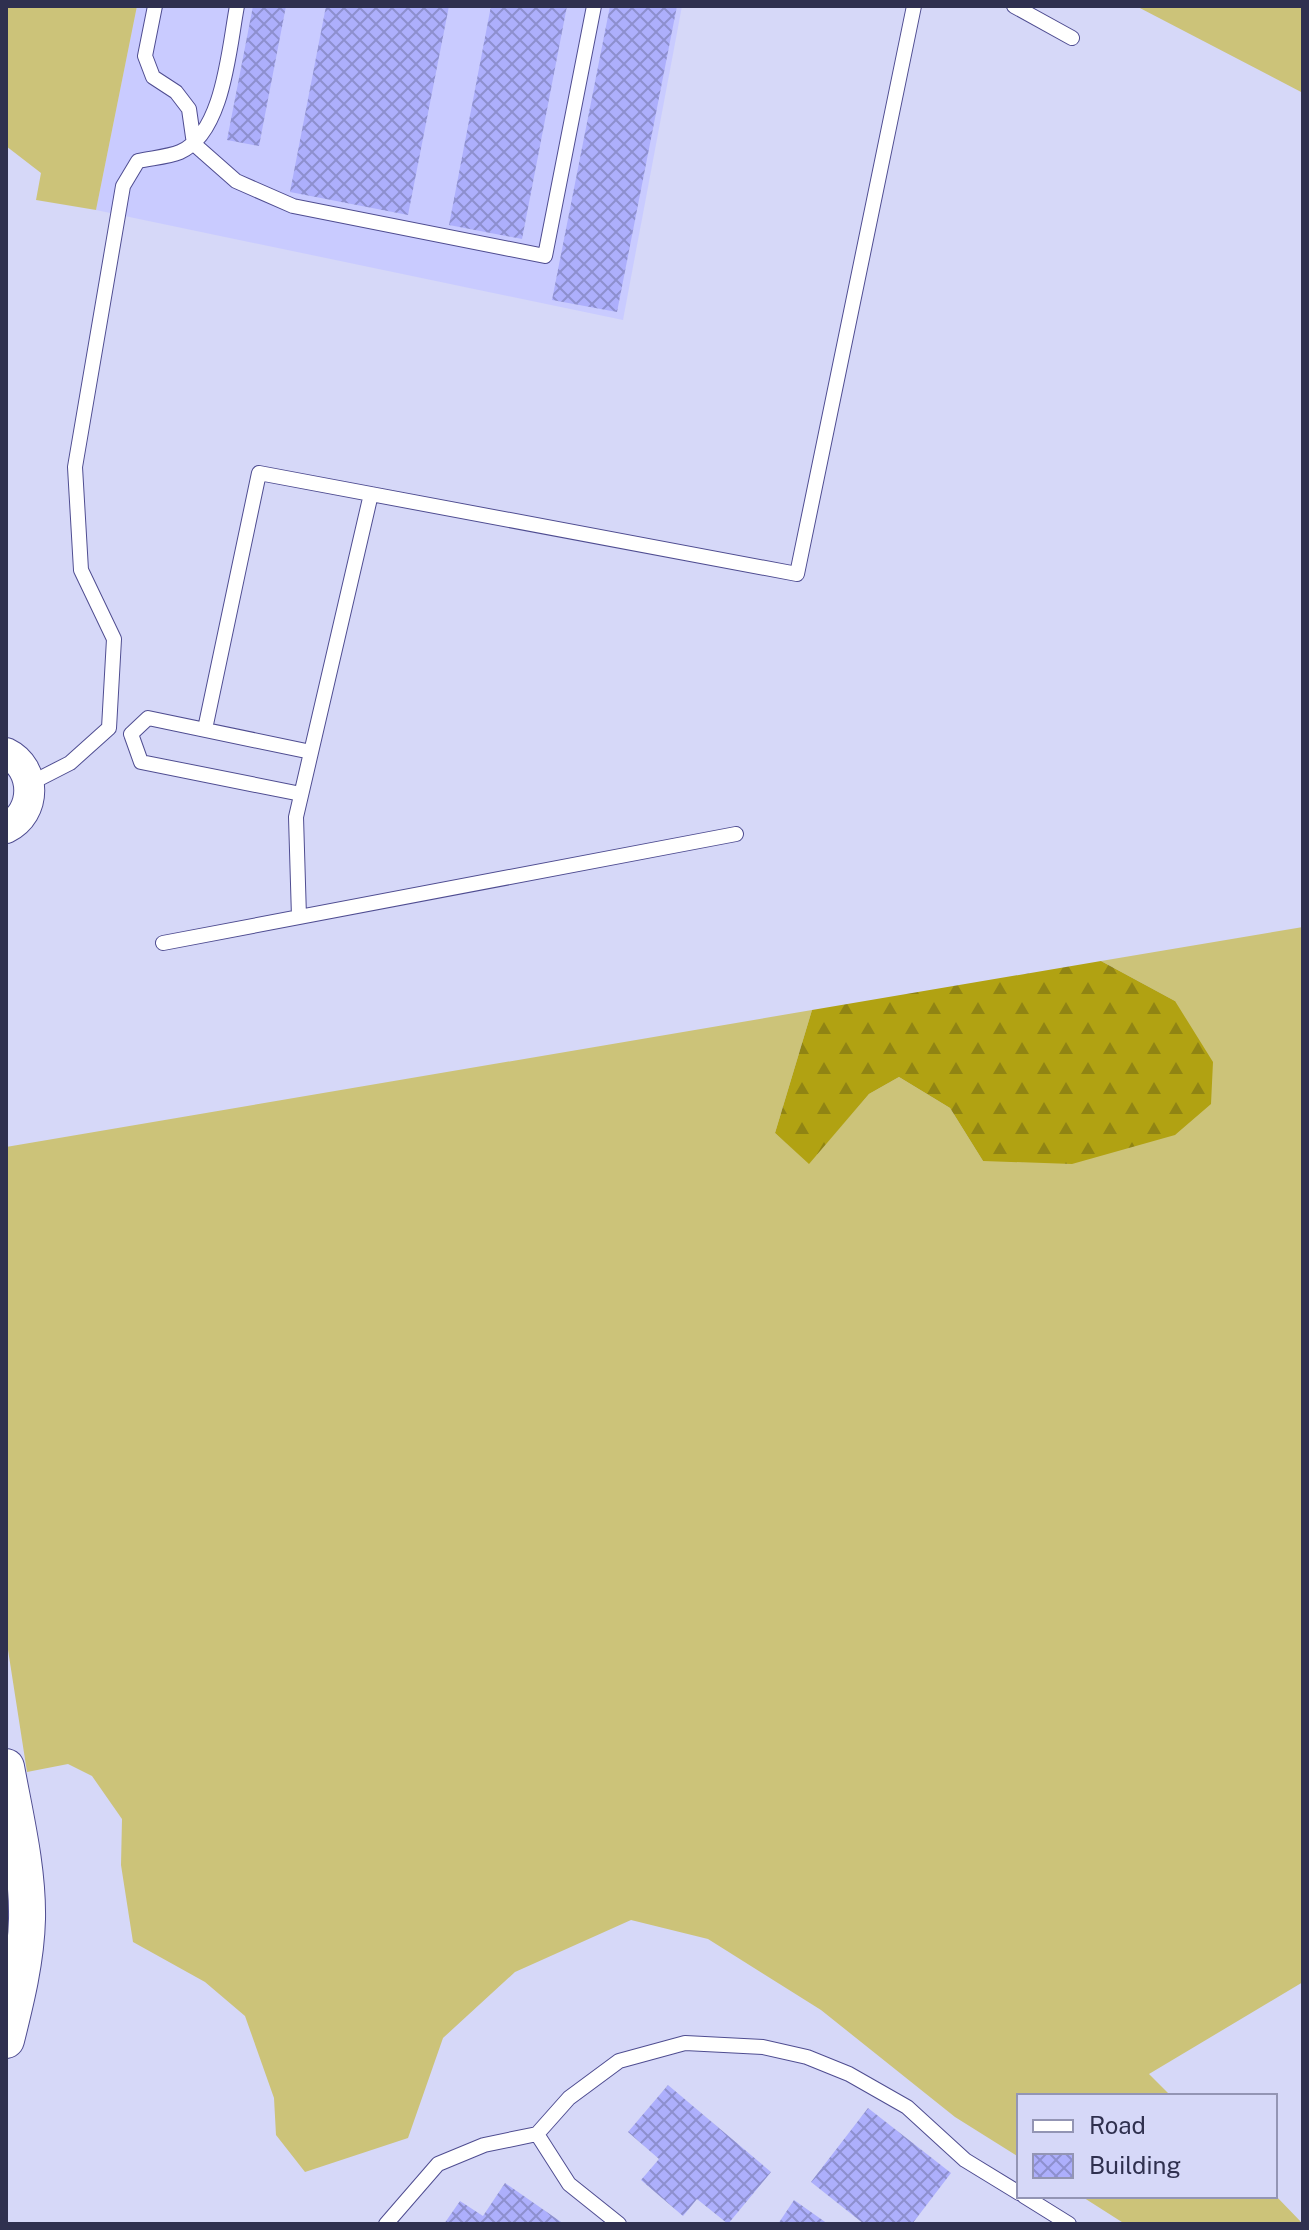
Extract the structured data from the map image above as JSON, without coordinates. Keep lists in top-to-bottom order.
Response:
{
  "legend": ["Road", "Building"]
}
